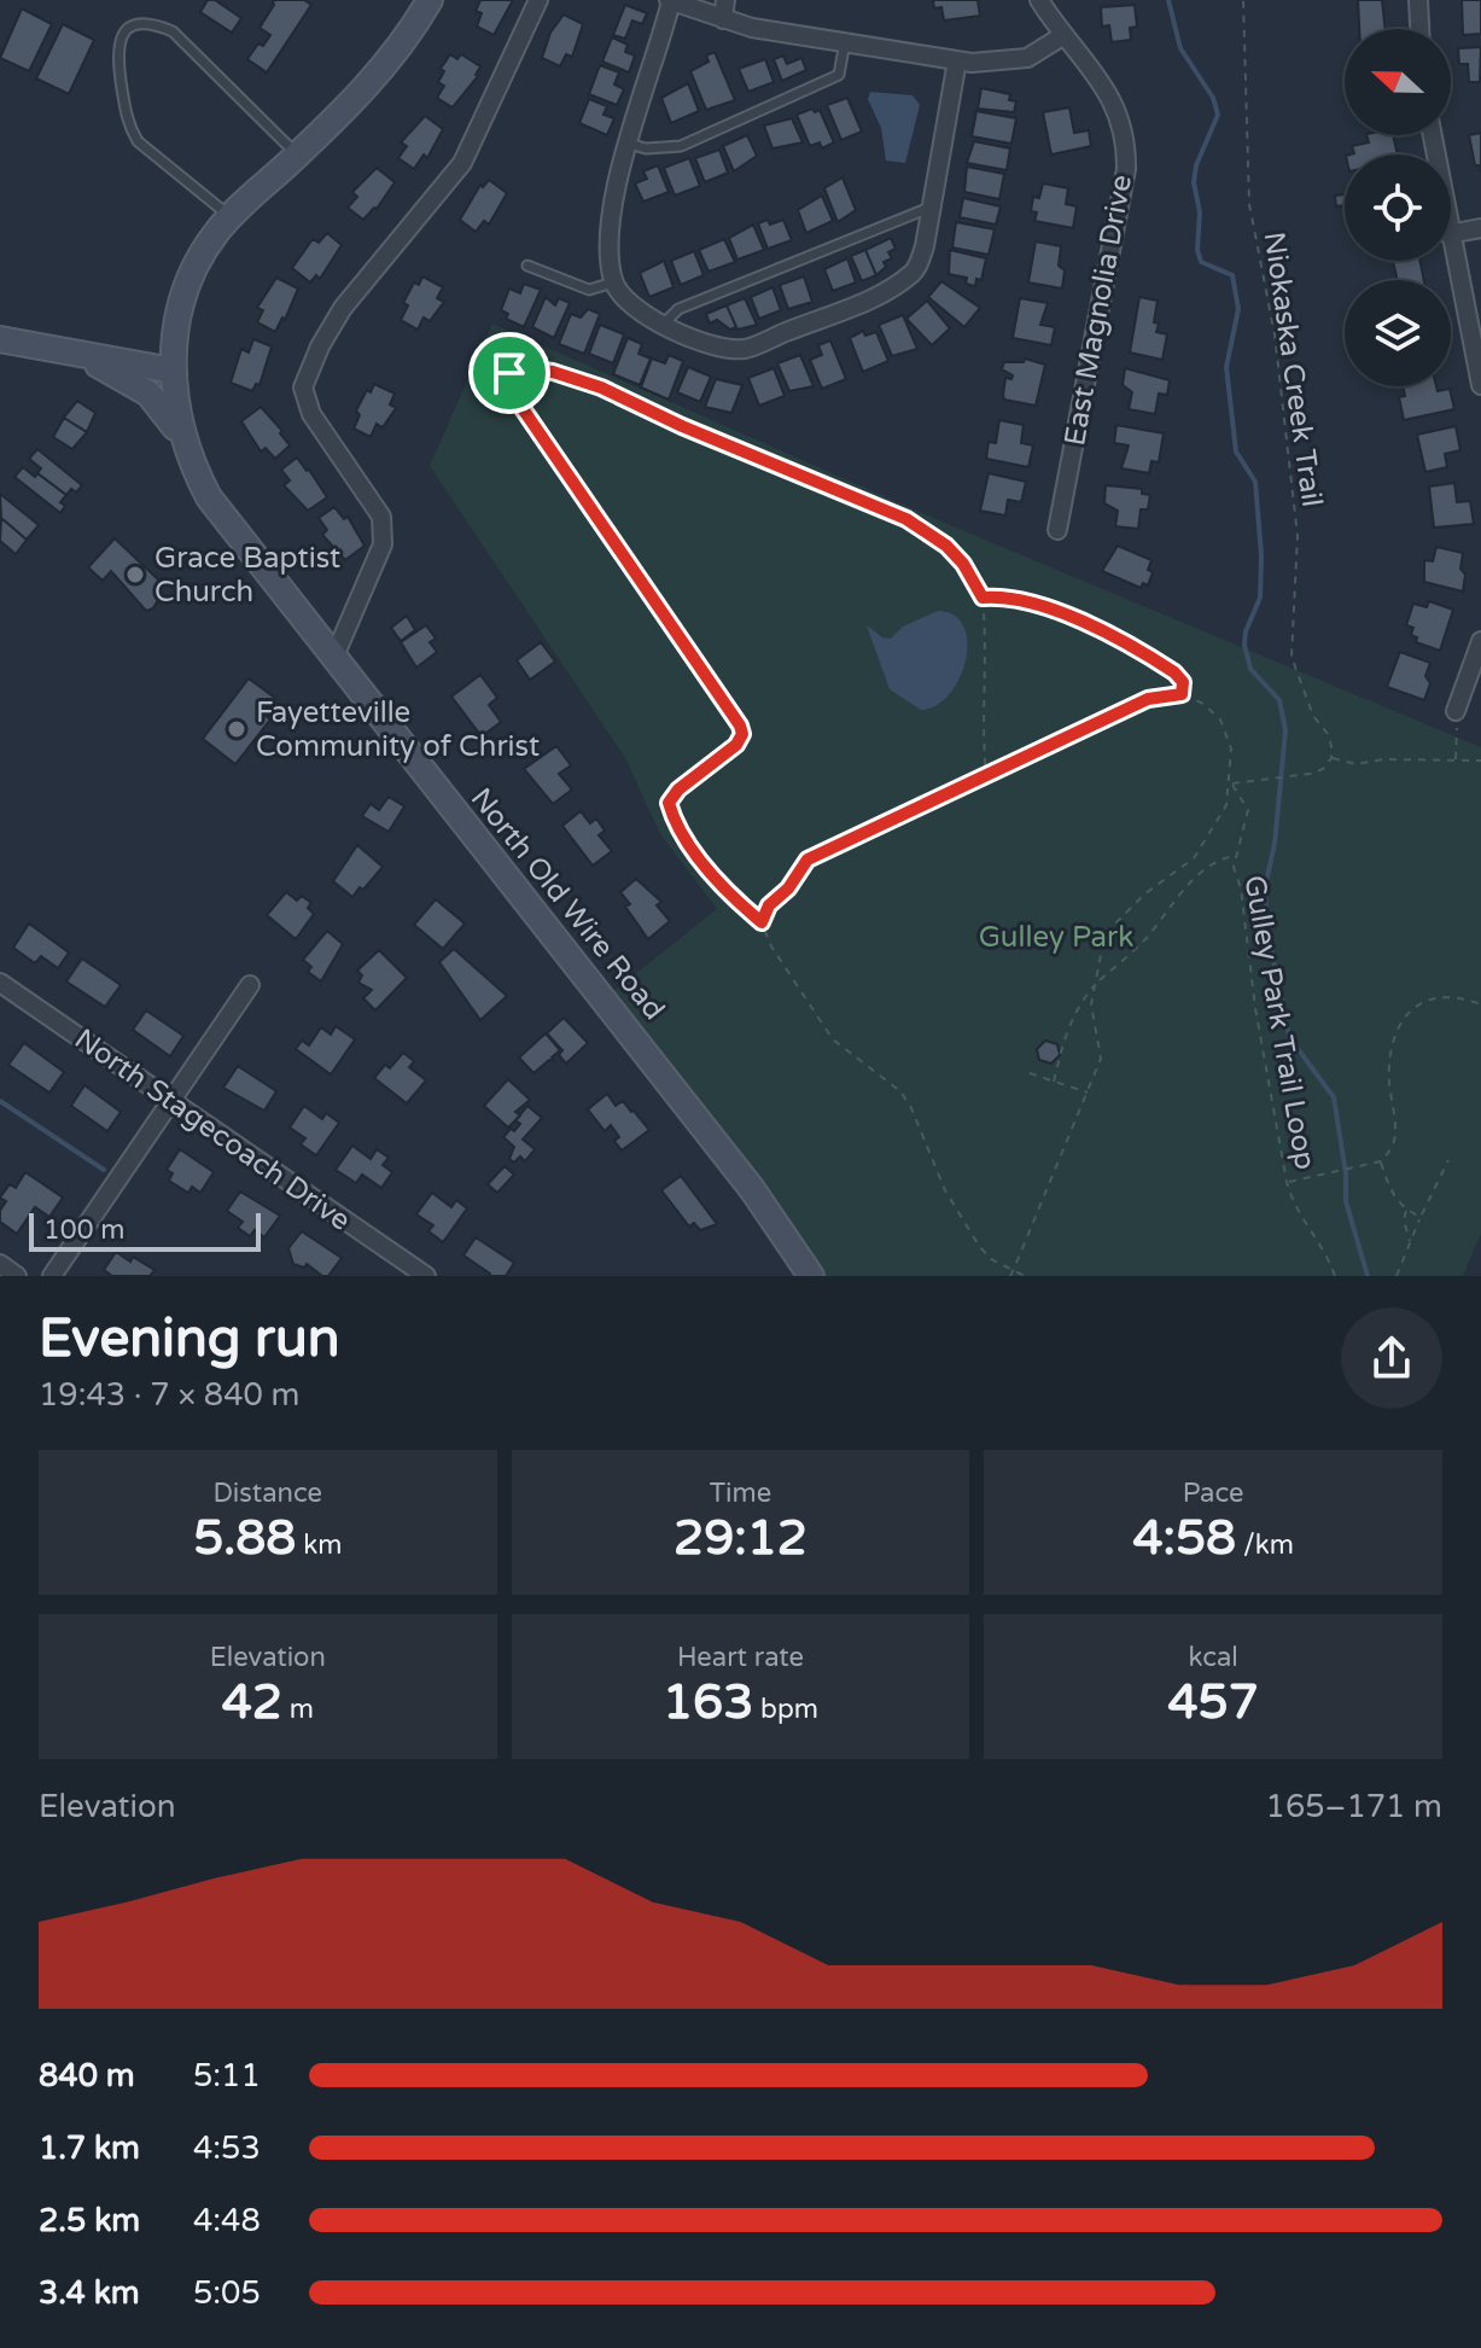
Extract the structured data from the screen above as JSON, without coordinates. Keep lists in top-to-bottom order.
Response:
{
  "streets": {
    "street": ["East Magnolia Drive", "North Old Wire Road", "North Stagecoach Drive"],
    "path": ["Niokaska Creek Trail", "Gulley Park Trail Loop"]
  },
  "parks": ["Gulley Park"],
  "places": ["Grace Baptist Church", "Fayetteville Community of Christ"],
  "scale_bar": "100 m",
  "north": "left",
  "page": {
    "scale": "100 m",
    "heading": ["Evening run", "19:43 · 7 × 840 m"],
    "stats": [
      ["Distance", "5.88 km"],
      ["Time", "29:12"],
      ["Pace", "4:58 /km"],
      ["Elevation", "42 m"],
      ["Heart rate", "163 bpm"],
      ["kcal", "457"]
    ],
    "chart": ["Elevation", "165–171 m"],
    "list": [
      {
        "name": "840 m",
        "note": "5:11"
      },
      {
        "name": "1.7 km",
        "note": "4:53"
      },
      {
        "name": "2.5 km",
        "note": "4:48"
      },
      {
        "name": "3.4 km",
        "note": "5:05"
      }
    ]
  }
}
